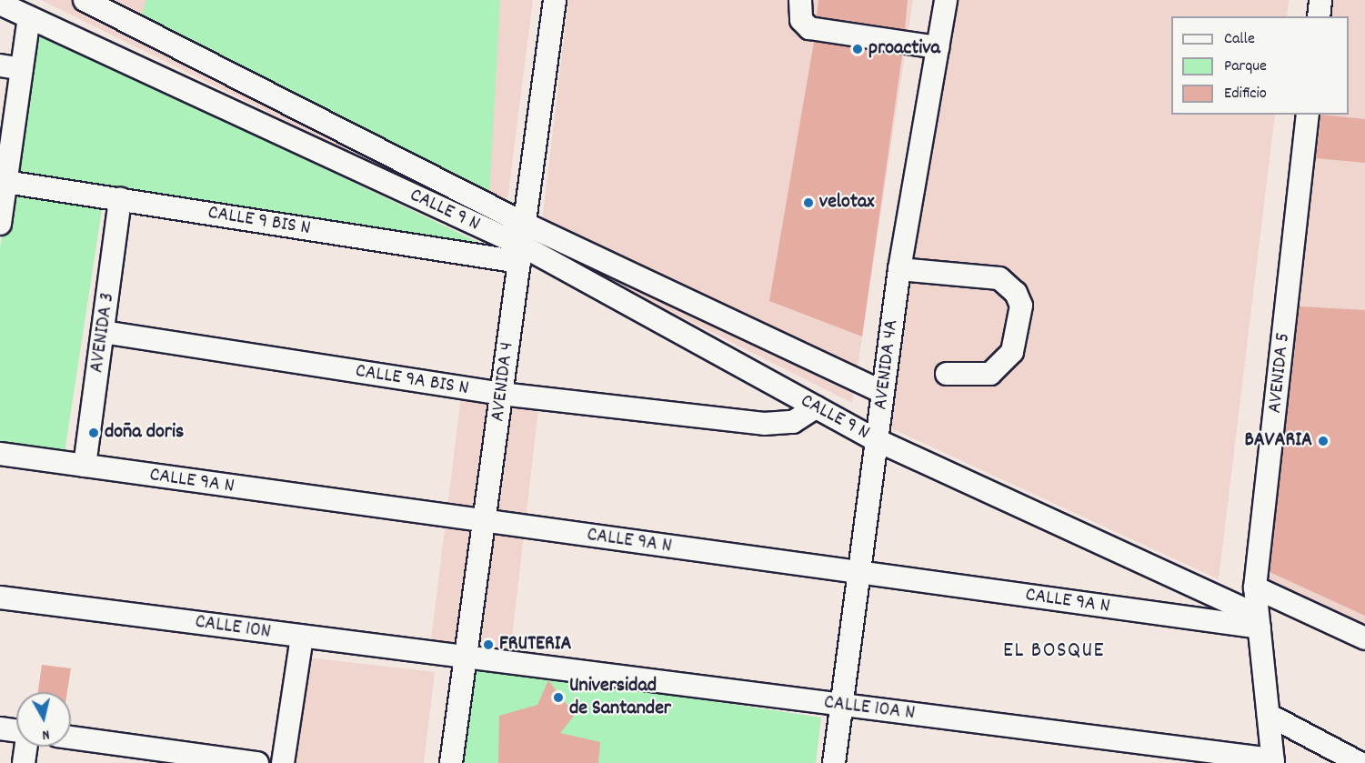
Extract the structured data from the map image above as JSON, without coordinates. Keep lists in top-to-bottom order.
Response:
{
  "streets": {
    "street": [
      "CALLE 9 N",
      "CALLE 9 BIS N",
      "AVENIDA 3",
      "AVENIDA 4A",
      "AVENIDA 5",
      "CALLE 9A BIS N",
      "AVENIDA 4",
      "CALLE 9A N",
      "CALLE 10N",
      "CALLE 10A N"
    ]
  },
  "crossings": [
    ["CALLE 9 N", "CALLE 9 BIS N"],
    ["CALLE 9 N", "AVENIDA 4A"],
    ["CALLE 9 N", "AVENIDA 5"],
    ["CALLE 9 N", "CALLE 9A BIS N"],
    ["CALLE 9 N", "AVENIDA 4"],
    ["CALLE 9 N", "CALLE 9A N"],
    ["CALLE 9 BIS N", "AVENIDA 3"],
    ["CALLE 9 BIS N", "AVENIDA 4"],
    ["AVENIDA 3", "CALLE 9A BIS N"],
    ["AVENIDA 3", "CALLE 9A N"],
    ["AVENIDA 4A", "CALLE 9A N"],
    ["AVENIDA 4A", "CALLE 10A N"],
    ["AVENIDA 5", "CALLE 9A N"],
    ["AVENIDA 5", "CALLE 10A N"],
    ["CALLE 9A BIS N", "AVENIDA 4"],
    ["AVENIDA 4", "CALLE 9A N"],
    ["AVENIDA 4", "CALLE 10N"],
    ["AVENIDA 4", "CALLE 10A N"],
    ["CALLE 10N", "CALLE 10A N"]
  ],
  "districts": ["EL BOSQUE"],
  "places": [
    "proactiva",
    "velotax",
    "doña doris",
    "BAVARIA",
    "FRUTERIA",
    "Universidad de Santander"
  ],
  "legend": ["Calle", "Parque", "Edificio"],
  "north": "bottom"
}
